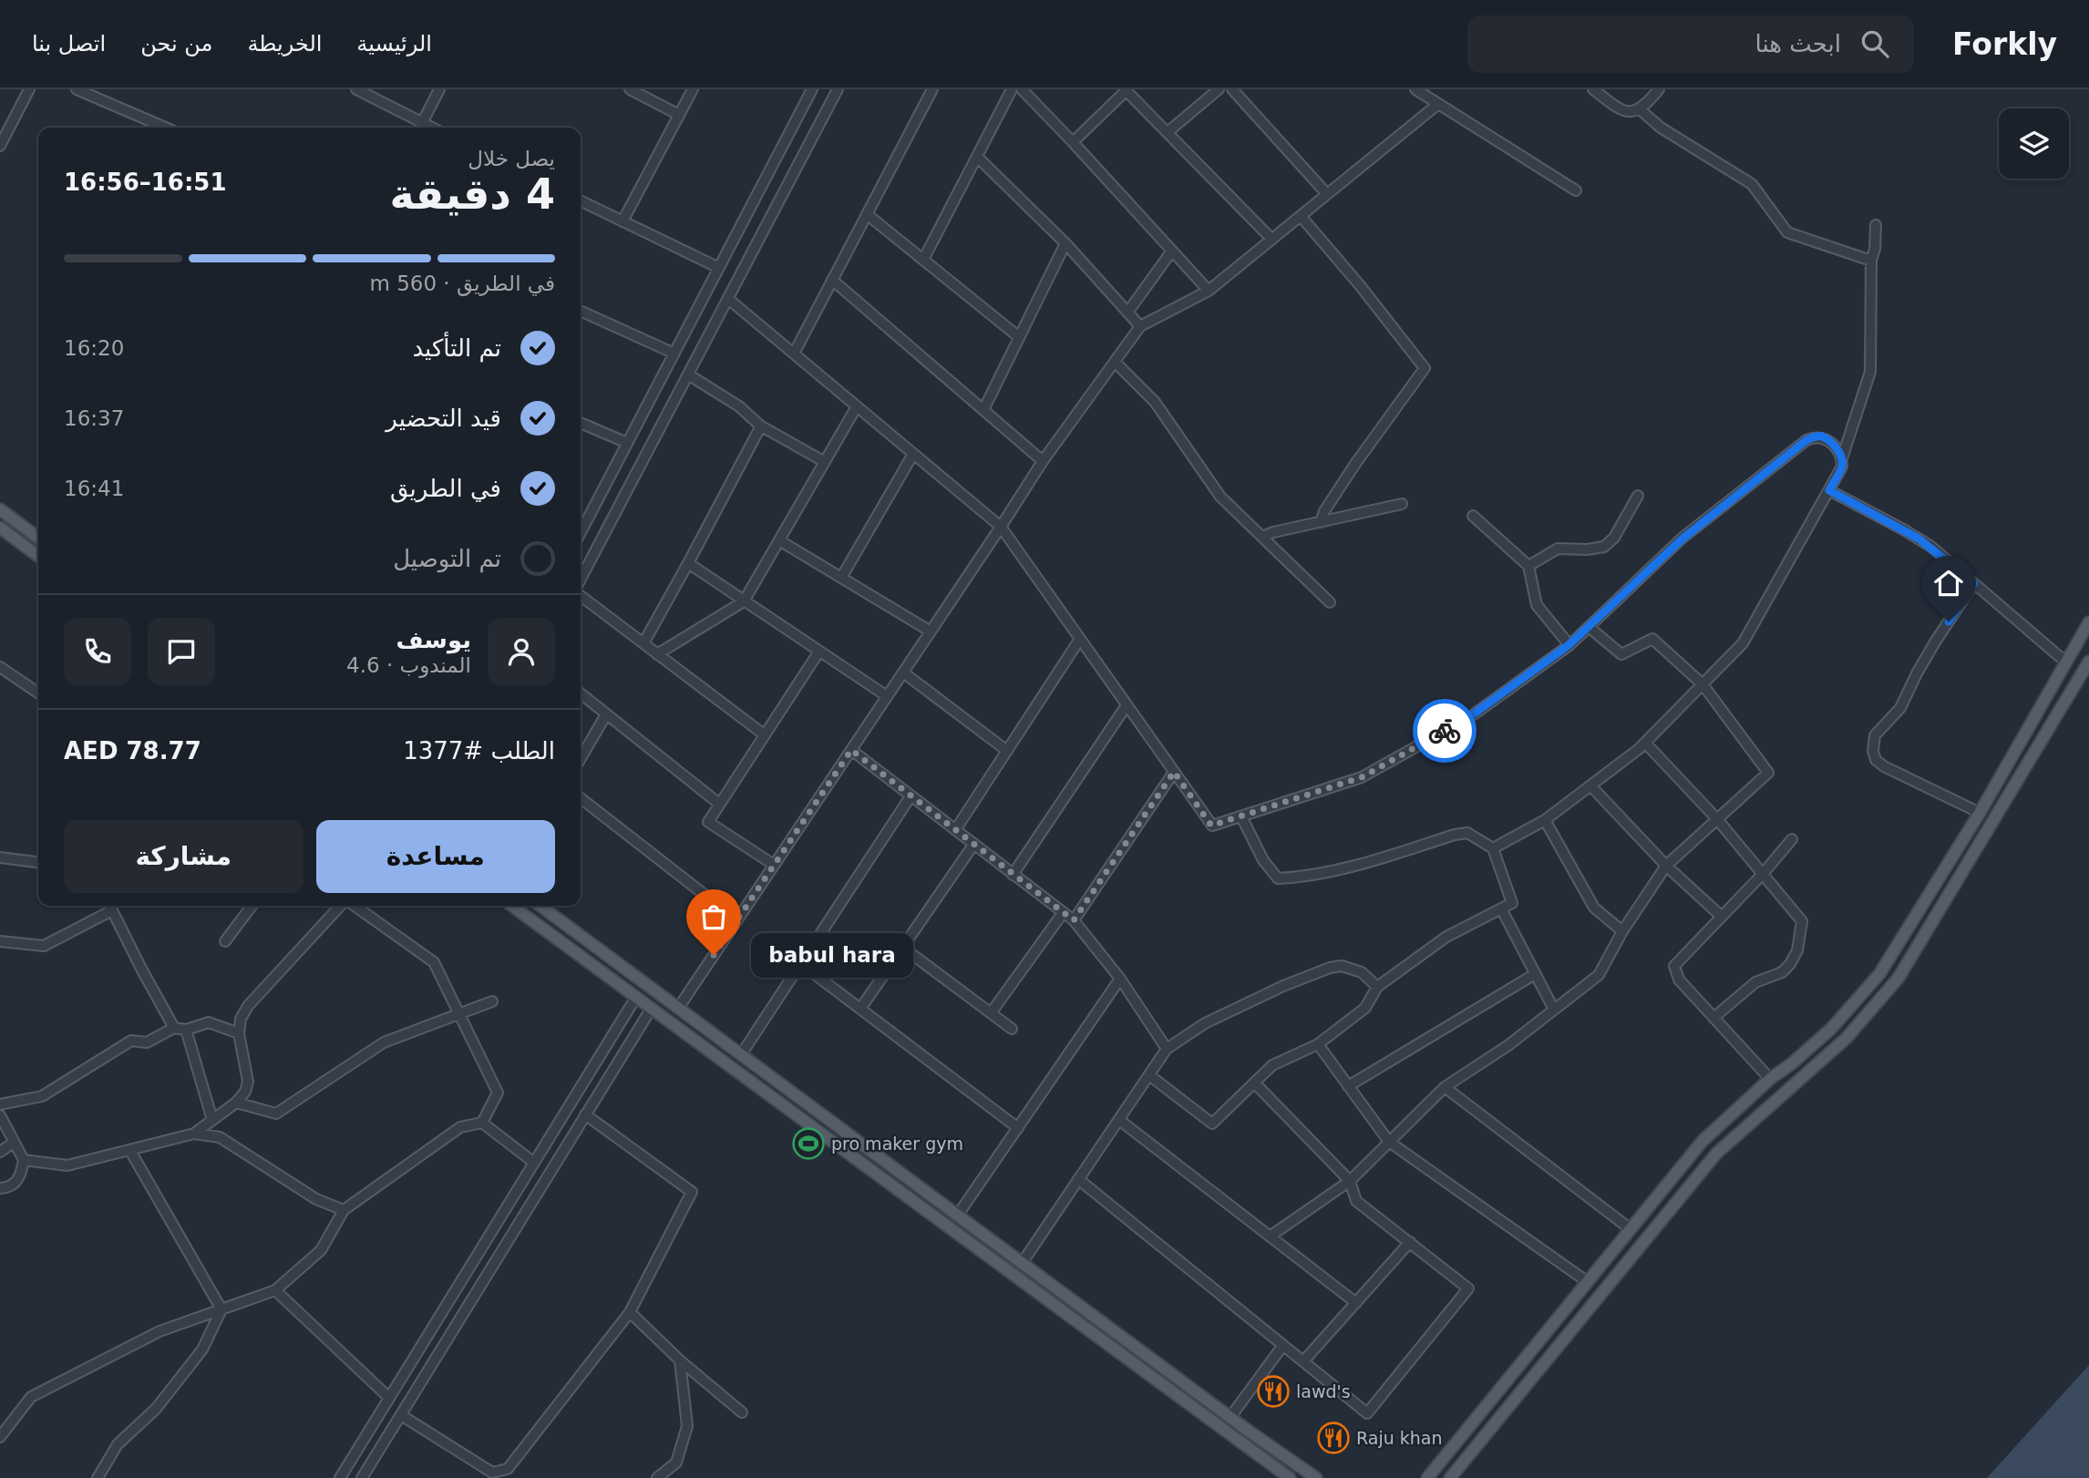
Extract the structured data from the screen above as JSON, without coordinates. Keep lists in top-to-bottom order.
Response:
{
  "places": {
    "other": ["babul hara"],
    "sports": ["pro maker gym"],
    "restaurant": ["lawd's", "Raju khan"]
  },
  "page": {
    "header": "Forkly",
    "search": "ابحث هنا",
    "nav": [
      "الرئيسية",
      "الخريطة",
      "من نحن",
      "اتصل بنا"
    ],
    "heading": ["4 دقيقة", "يصل خلال", "16:51–16:56"],
    "panel": [
      "يوسف",
      "المندوب · 4.6",
      "الطلب #1377",
      "AED 78.77"
    ],
    "bar": "في الطريق · 560 m",
    "list": [
      ["تم التأكيد", "16:20"],
      ["قيد التحضير", "16:37"],
      ["في الطريق", "16:41"],
      "تم التوصيل"
    ],
    "buttons": ["مساعدة", "مشاركة"],
    "bubble": "babul hara"
  }
}
